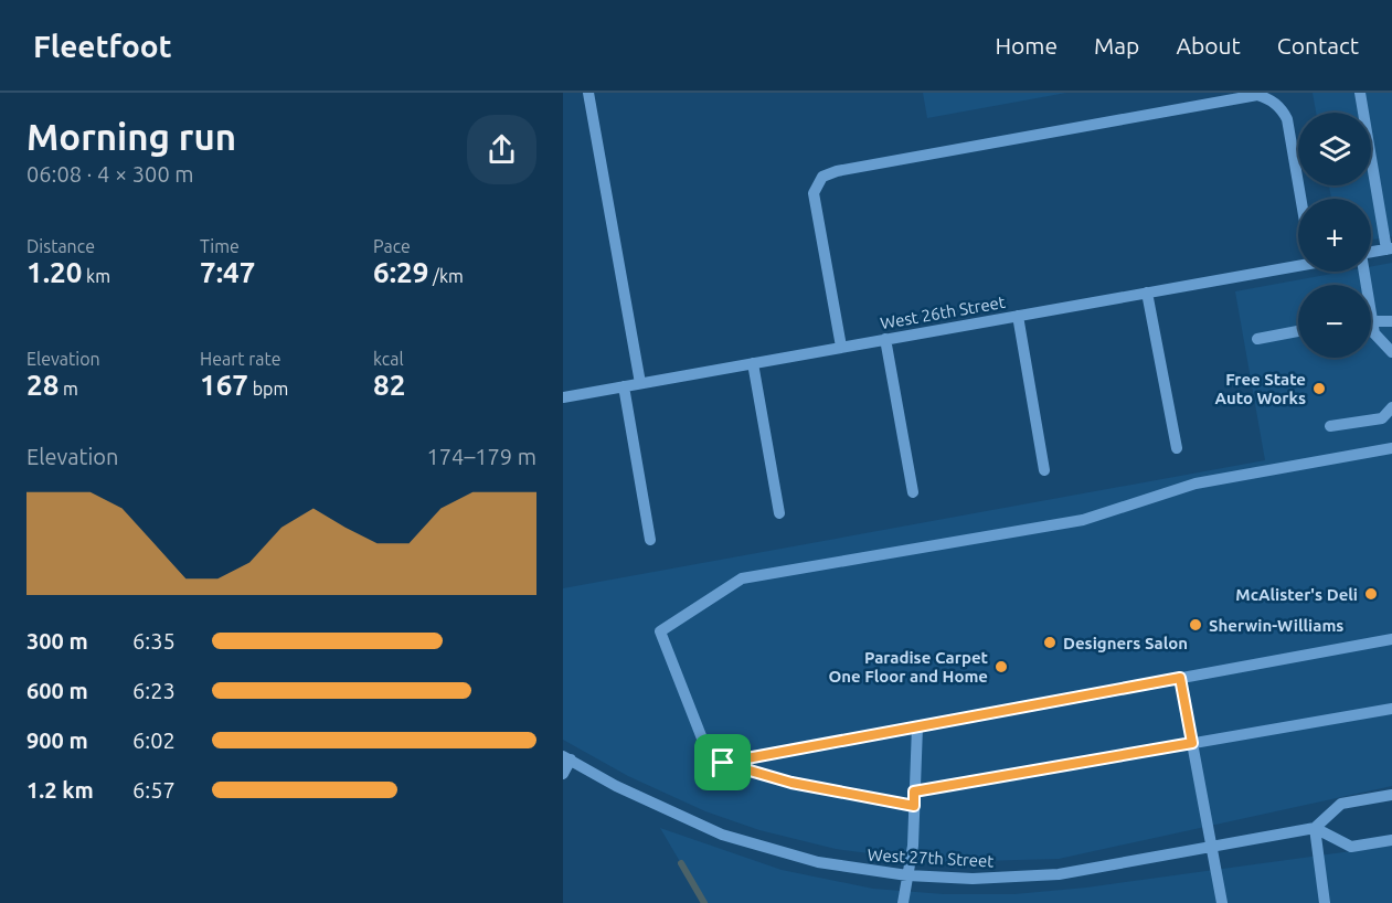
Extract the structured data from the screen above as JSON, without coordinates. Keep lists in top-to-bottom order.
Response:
{
  "streets": {
    "street": ["West 26th Street", "West 27th Street"]
  },
  "places": [
    "Free State Auto Works",
    "McAlister's Deli",
    "Sherwin-Williams",
    "Designers Salon",
    "Paradise Carpet One Floor and Home"
  ],
  "page": {
    "header": "Fleetfoot",
    "nav": [
      "Home",
      "Map",
      "About",
      "Contact"
    ],
    "heading": ["Morning run", "06:08 · 4 × 300 m"],
    "map_buttons": ["+", "−"],
    "stats": [
      ["Distance", "1.20 km"],
      ["Time", "7:47"],
      ["Pace", "6:29 /km"],
      ["Elevation", "28 m"],
      ["Heart rate", "167 bpm"],
      ["kcal", "82"]
    ],
    "chart": ["Elevation", "174–179 m"],
    "list": [
      {
        "name": "300 m",
        "note": "6:35"
      },
      {
        "name": "600 m",
        "note": "6:23"
      },
      {
        "name": "900 m",
        "note": "6:02"
      },
      {
        "name": "1.2 km",
        "note": "6:57"
      }
    ]
  }
}
